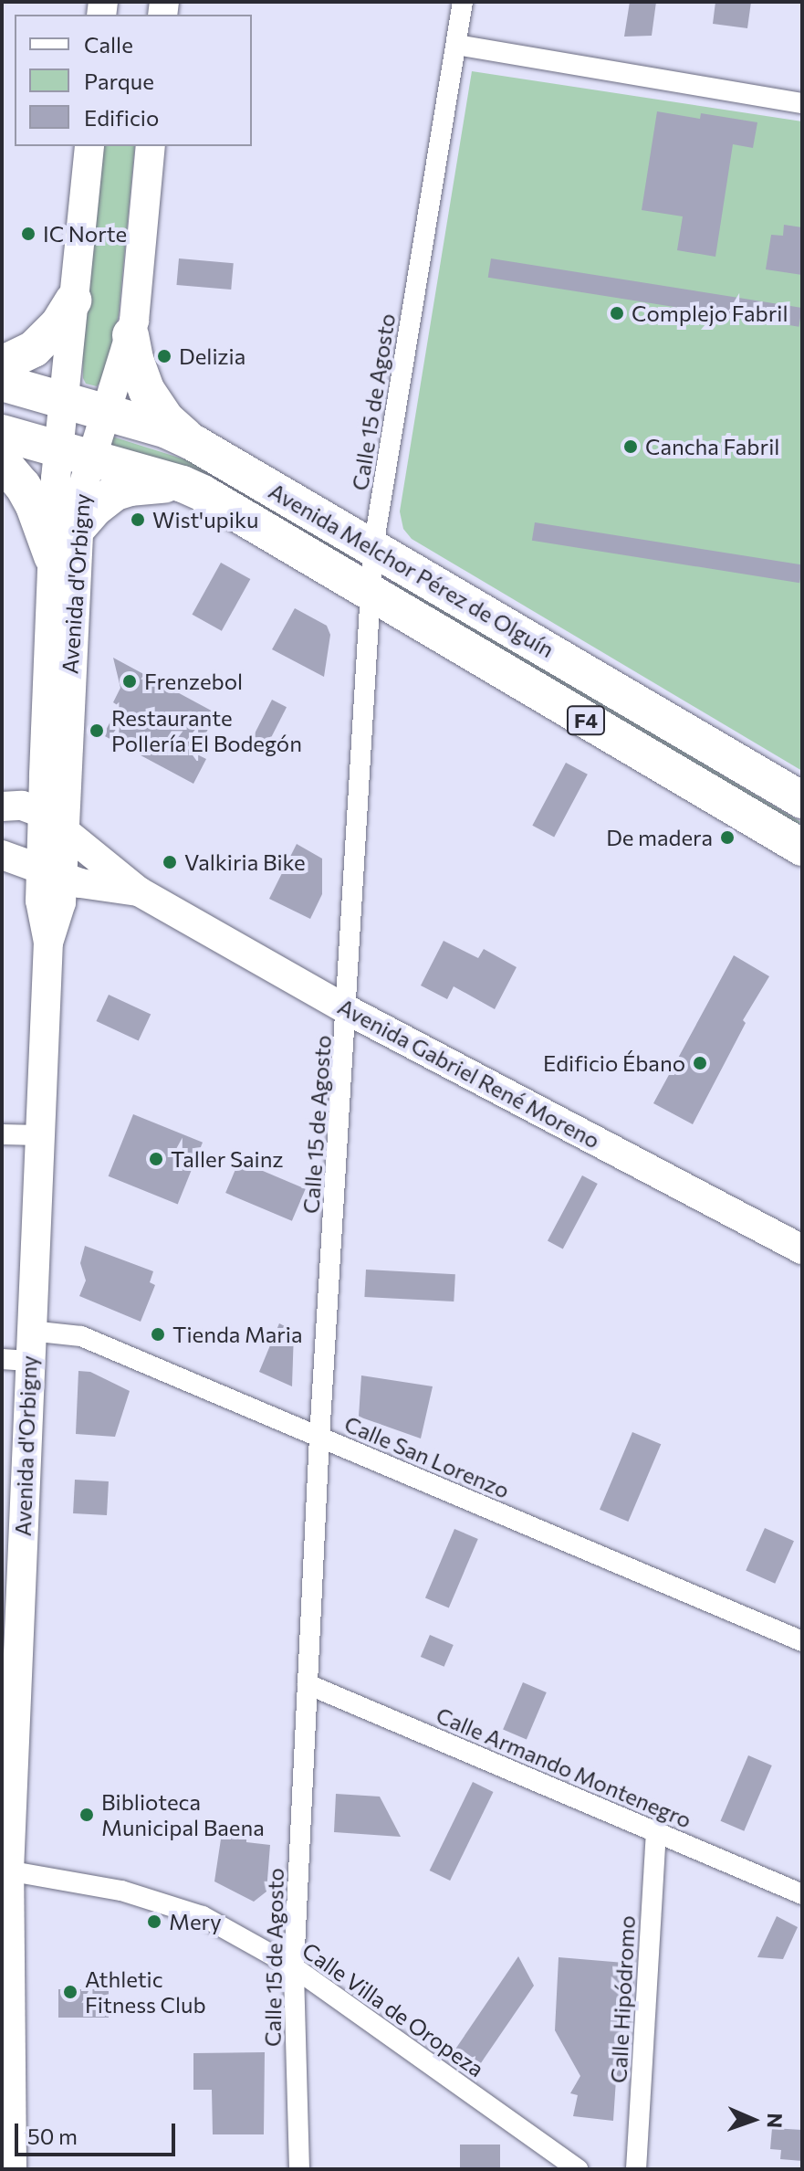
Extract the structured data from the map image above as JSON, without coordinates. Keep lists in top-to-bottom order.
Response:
{
  "streets": {
    "highway": ["Avenida Melchor Pérez de Olguín", "F4"],
    "main road": ["Avenida d'Orbigny", "Avenida Gabriel René Moreno"],
    "street": [
      "Calle 15 de Agosto",
      "Calle San Lorenzo",
      "Calle Armando Montenegro",
      "Calle Hipódromo",
      "Calle Villa de Oropeza"
    ]
  },
  "crossings": [
    ["Calle 15 de Agosto", "Avenida Melchor Pérez de Olguín"],
    ["Calle 15 de Agosto", "Avenida Gabriel René Moreno"],
    ["Calle 15 de Agosto", "Calle San Lorenzo"],
    ["Calle 15 de Agosto", "Calle Armando Montenegro"],
    ["Calle 15 de Agosto", "Calle Villa de Oropeza"],
    ["Avenida Melchor Pérez de Olguín", "Avenida d'Orbigny"],
    ["Avenida d'Orbigny", "Avenida Gabriel René Moreno"],
    ["Avenida d'Orbigny", "Calle San Lorenzo"],
    ["Avenida d'Orbigny", "Calle Villa de Oropeza"],
    ["Calle Armando Montenegro", "Calle Hipódromo"]
  ],
  "places": [
    "IC Norte",
    "Complejo Fabril",
    "Delizia",
    "Cancha Fabril",
    "Wist'upiku",
    "Frenzebol",
    "Restaurante Pollería El Bodegón",
    "De madera",
    "Valkiria Bike",
    "Edificio Ébano",
    "Taller Sainz",
    "Tienda Maria",
    "Biblioteca Municipal Baena",
    "Mery",
    "Athletic Fitness Club"
  ],
  "legend": ["Calle", "Parque", "Edificio"],
  "scale_bar": "50 m",
  "north": "right"
}
